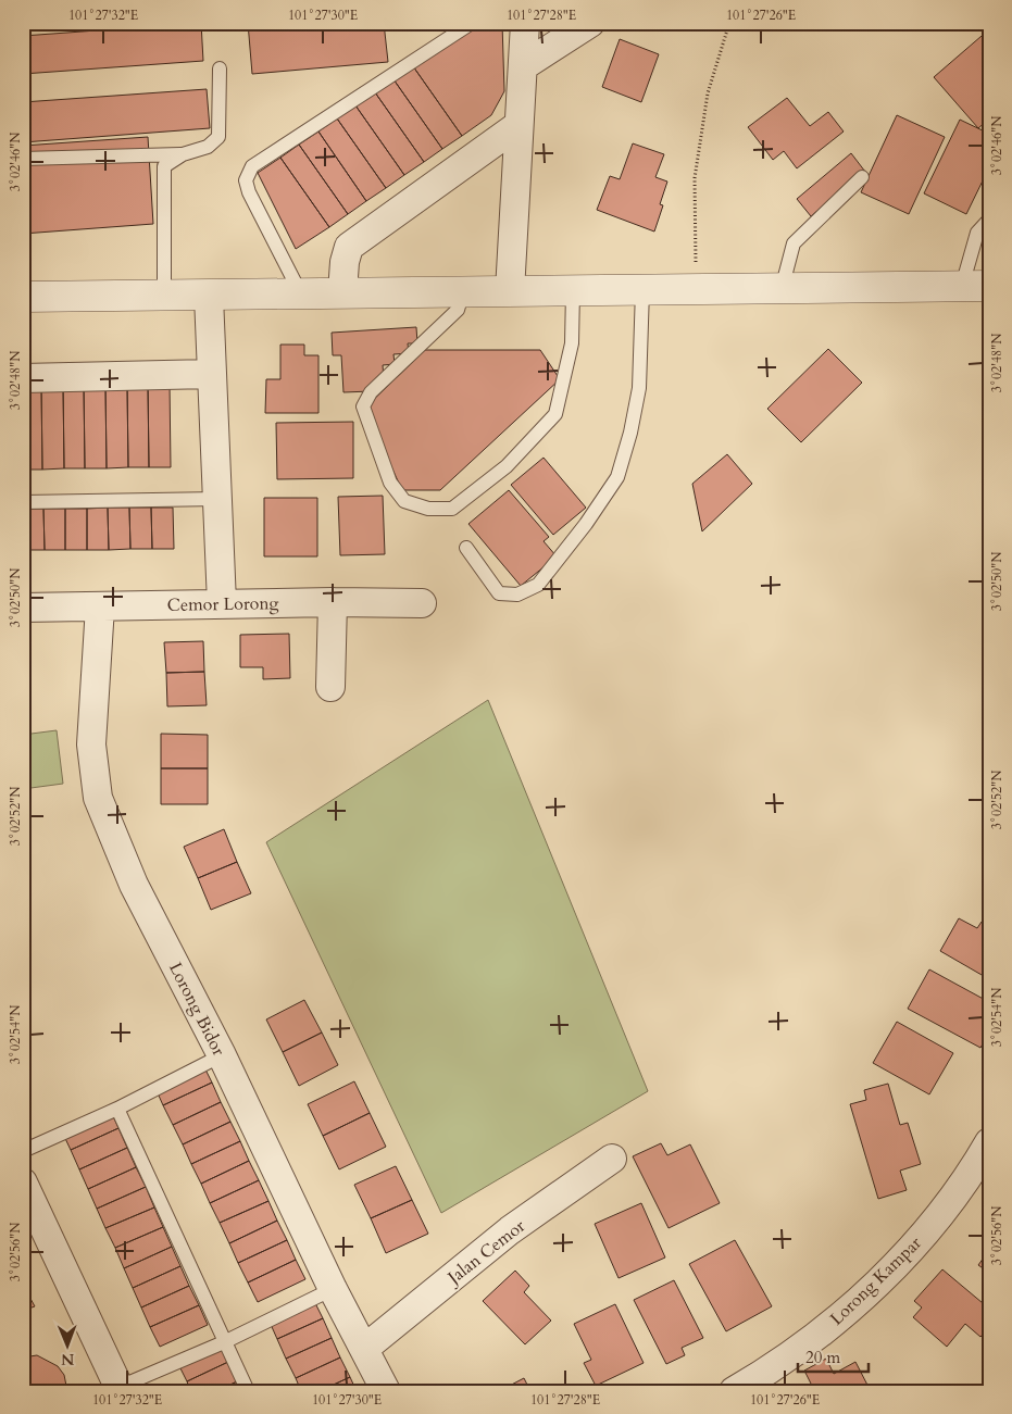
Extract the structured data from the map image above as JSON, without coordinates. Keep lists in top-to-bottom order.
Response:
{
  "streets": {
    "street": [
      "Cemor Lorong",
      "Lorong Bidor",
      "Jalan Cemor",
      "Lorong Kampar"
    ]
  },
  "crossings": [
    ["Cemor Lorong", "Lorong Bidor"],
    ["Lorong Bidor", "Jalan Cemor"]
  ],
  "scale_bar": "20 m",
  "north": "bottom",
  "coordinates": [
    "101°27'32\"E",
    "101°27'30\"E",
    "101°27'28\"E",
    "101°27'26\"E",
    "3°02'46\"N",
    "3°02'48\"N",
    "3°02'50\"N",
    "3°02'52\"N",
    "3°02'54\"N",
    "3°02'56\"N"
  ]
}
